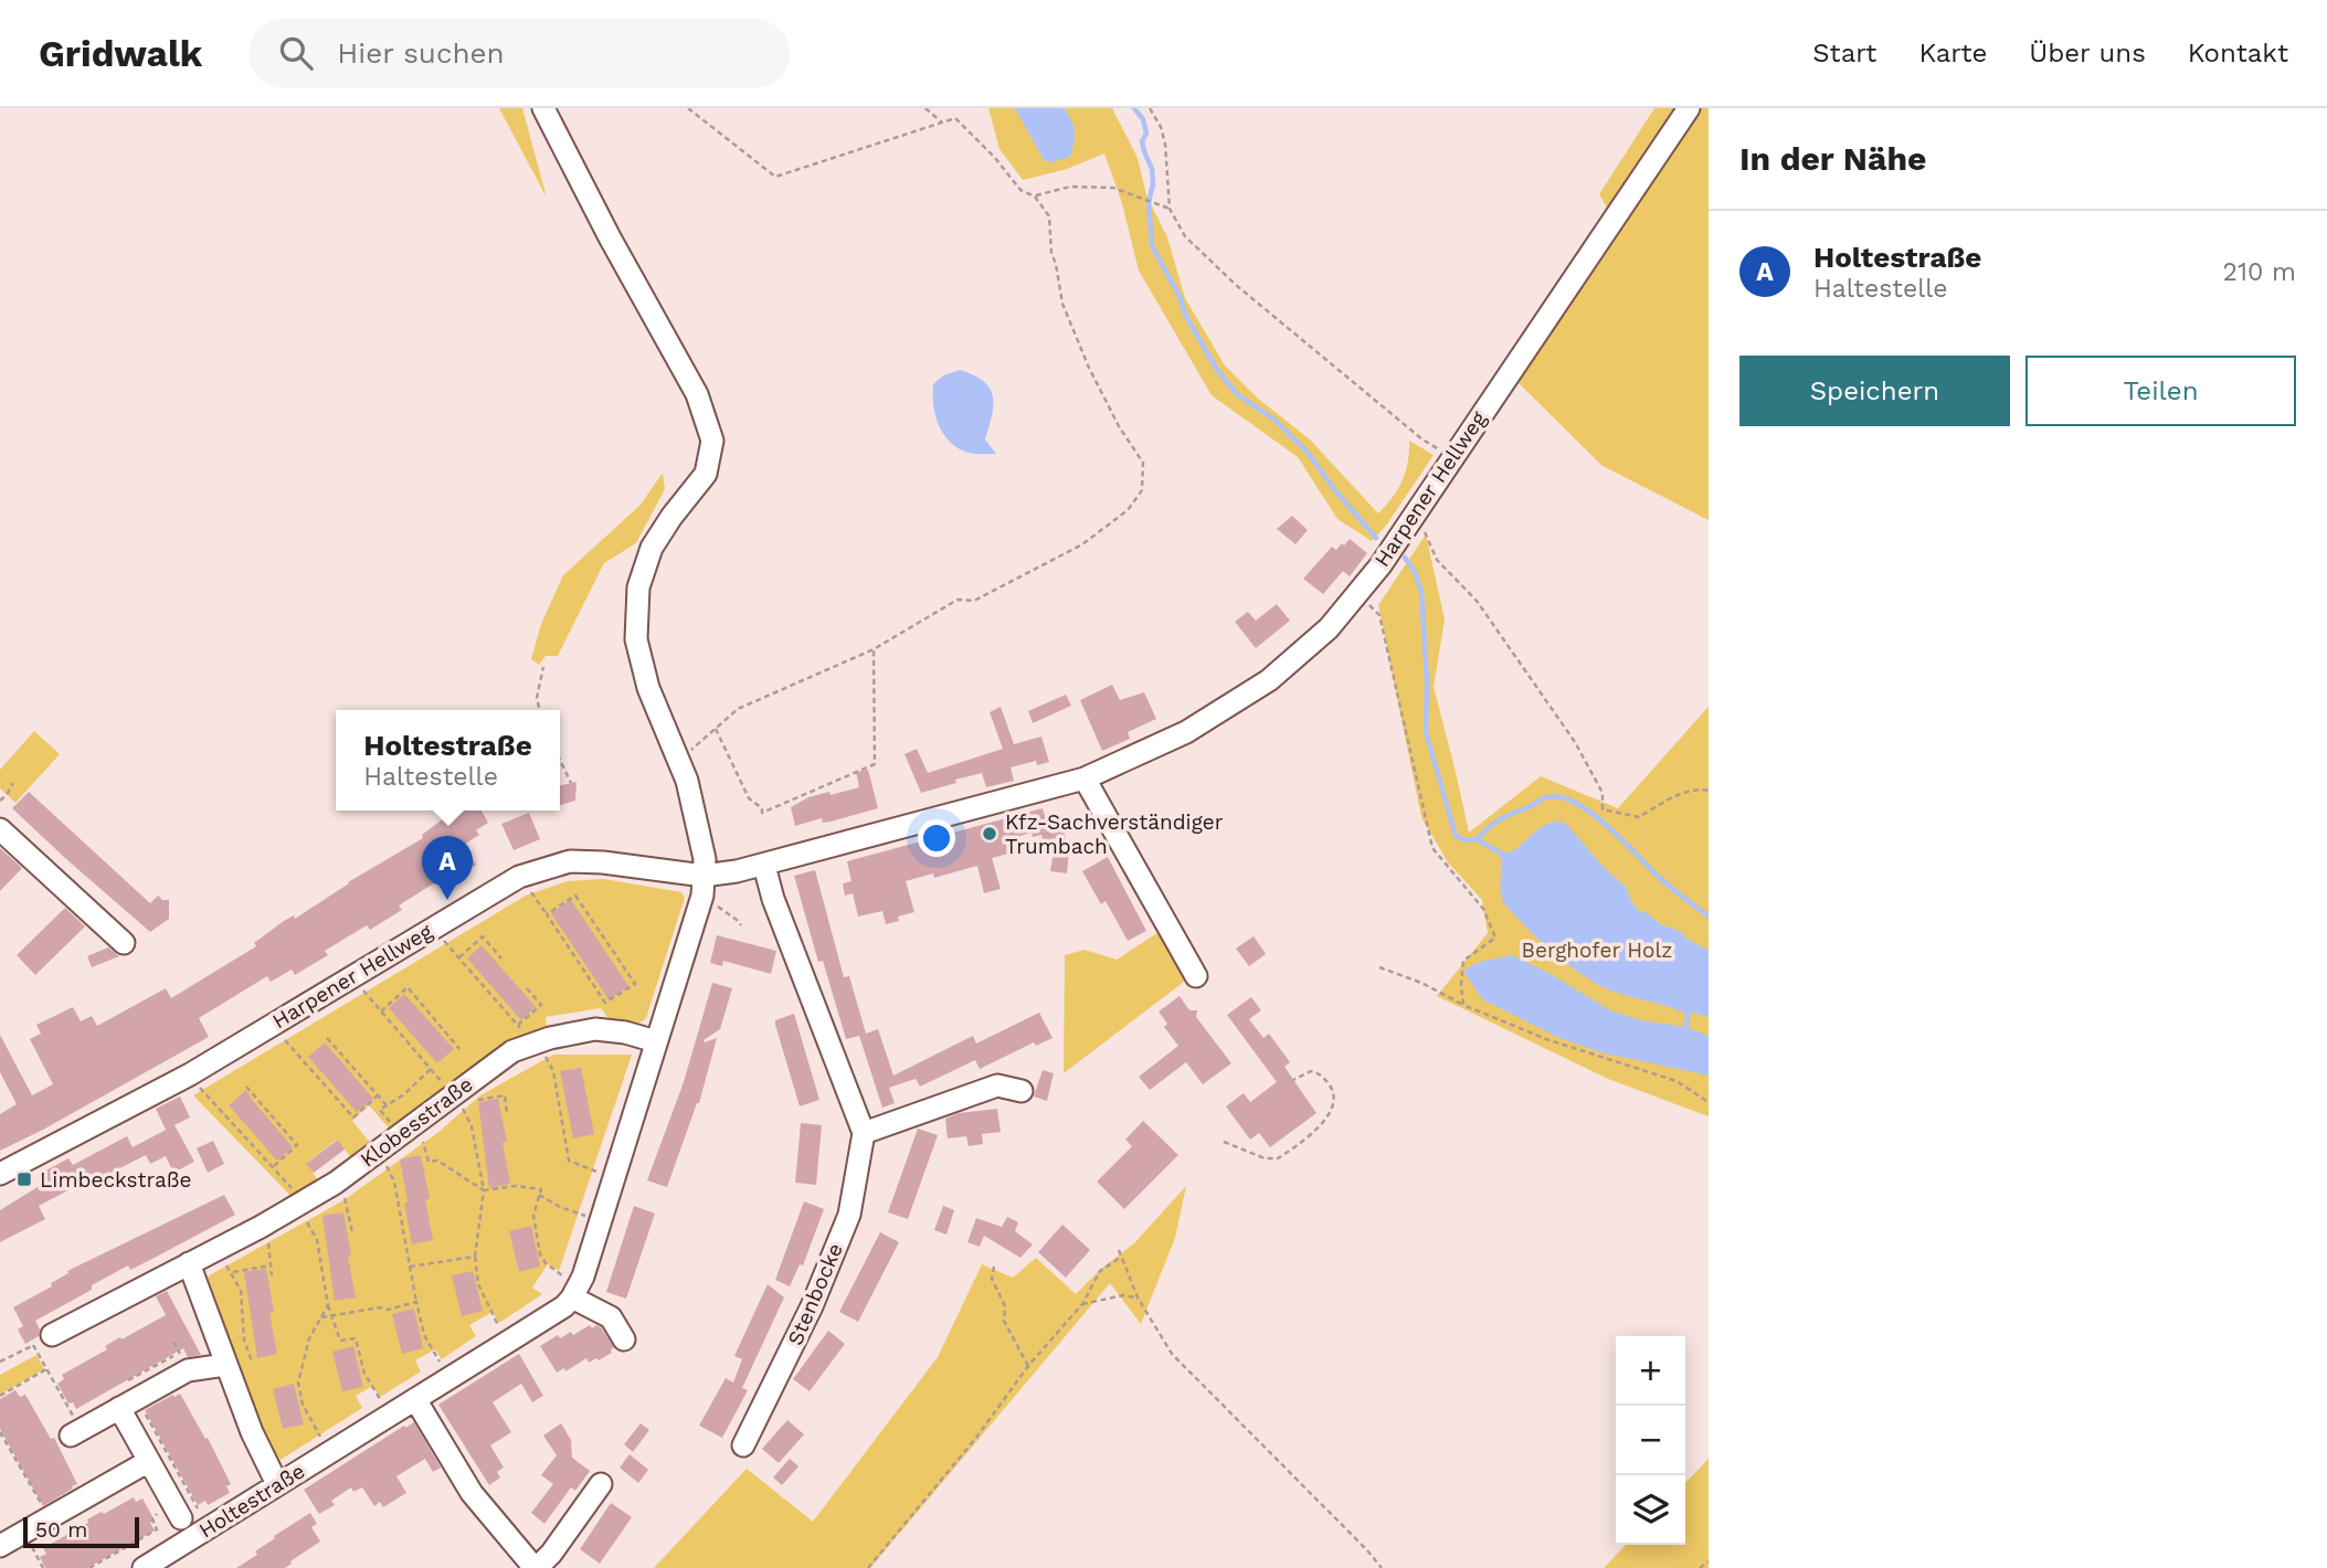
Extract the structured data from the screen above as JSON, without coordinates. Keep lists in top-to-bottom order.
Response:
{
  "streets": {
    "street": [
      "Harpener Hellweg",
      "Klobesstraße",
      "Stenbocke",
      "Holtestraße"
    ]
  },
  "parks": ["Berghofer Holz"],
  "places": {
    "other": ["Kfz-Sachverständiger Trumbach"],
    "transit": ["Limbeckstraße"]
  },
  "scale_bar": "50 m",
  "page": {
    "header": "Gridwalk",
    "search": "Hier suchen",
    "nav": [
      "Start",
      "Karte",
      "Über uns",
      "Kontakt"
    ],
    "heading": "In der Nähe",
    "list": [
      {
        "mark": "A",
        "name": "Holtestraße",
        "note": "Haltestelle",
        "value": "210 m"
      }
    ],
    "buttons": ["Speichern", "Teilen"],
    "popup": ["Holtestraße", "Haltestelle"],
    "pins": "A",
    "map_buttons": ["+", "−"],
    "scale": "50 m"
  }
}
